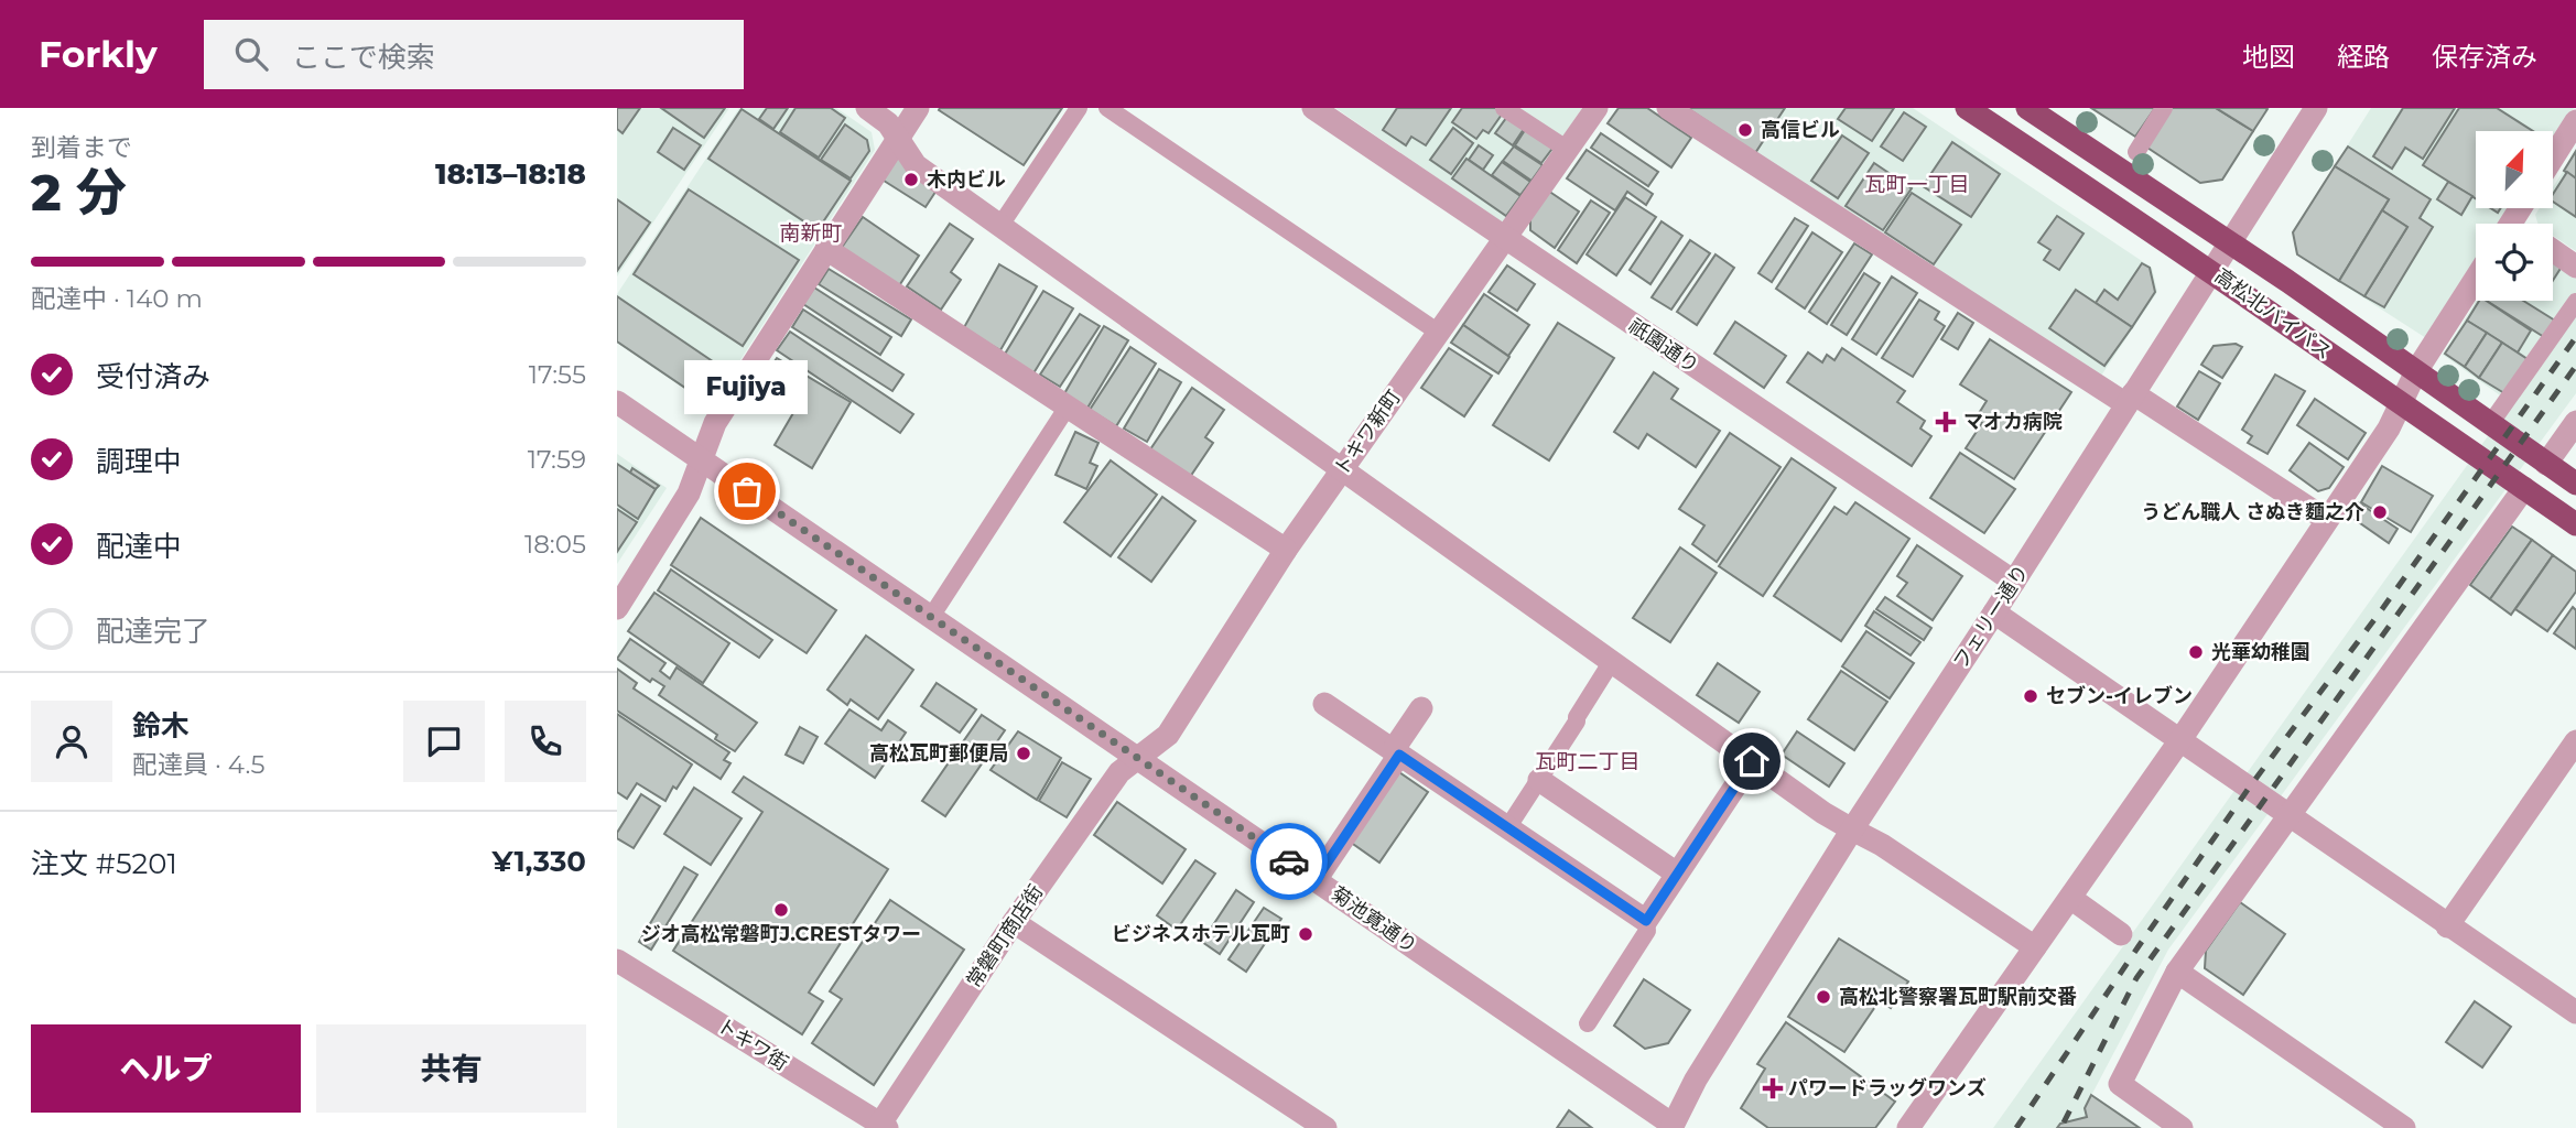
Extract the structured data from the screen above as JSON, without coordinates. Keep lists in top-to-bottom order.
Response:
{
  "streets": {
    "highway": ["高松北バイパス"],
    "street": [
      "祇園通り",
      "トキワ新町",
      "フェリー通り",
      "菊池寛通り",
      "常磐町商店街",
      "トキワ街"
    ]
  },
  "crossings": [
    ["高松北バイパス", "フェリー通り"],
    ["祇園通り", "トキワ新町"],
    ["祇園通り", "フェリー通り"],
    ["トキワ新町", "菊池寛通り"],
    ["トキワ新町", "常磐町商店街"],
    ["フェリー通り", "菊池寛通り"],
    ["菊池寛通り", "常磐町商店街"],
    ["常磐町商店街", "トキワ街"]
  ],
  "districts": ["瓦町一丁目", "南新町", "瓦町二丁目"],
  "places": {
    "other": [
      "高信ビル",
      "木内ビル",
      "Fujiya",
      "うどん職人 さぬき麵之介",
      "光華幼稚園",
      "セブン-イレブン",
      "高松瓦町郵便局",
      "ジオ高松常磐町J.CRESTタワー",
      "ビジネスホテル瓦町",
      "高松北警察署瓦町駅前交番"
    ],
    "health": ["マオカ病院", "パワードラッグワンズ"]
  },
  "north": "top right",
  "page": {
    "header": "Forkly",
    "search": "ここで検索",
    "nav": ["地図", "経路", "保存済み"],
    "heading": ["2 分", "到着まで", "18:13–18:18"],
    "panel": [
      "鈴木",
      "配達員 · 4.5",
      "注文 #5201",
      "¥1,330"
    ],
    "bar": "配達中 · 140 m",
    "list": [
      ["受付済み", "17:55"],
      ["調理中", "17:59"],
      ["配達中", "18:05"],
      "配達完了"
    ],
    "bubble": "Fujiya",
    "buttons": ["ヘルプ", "共有"]
  }
}
